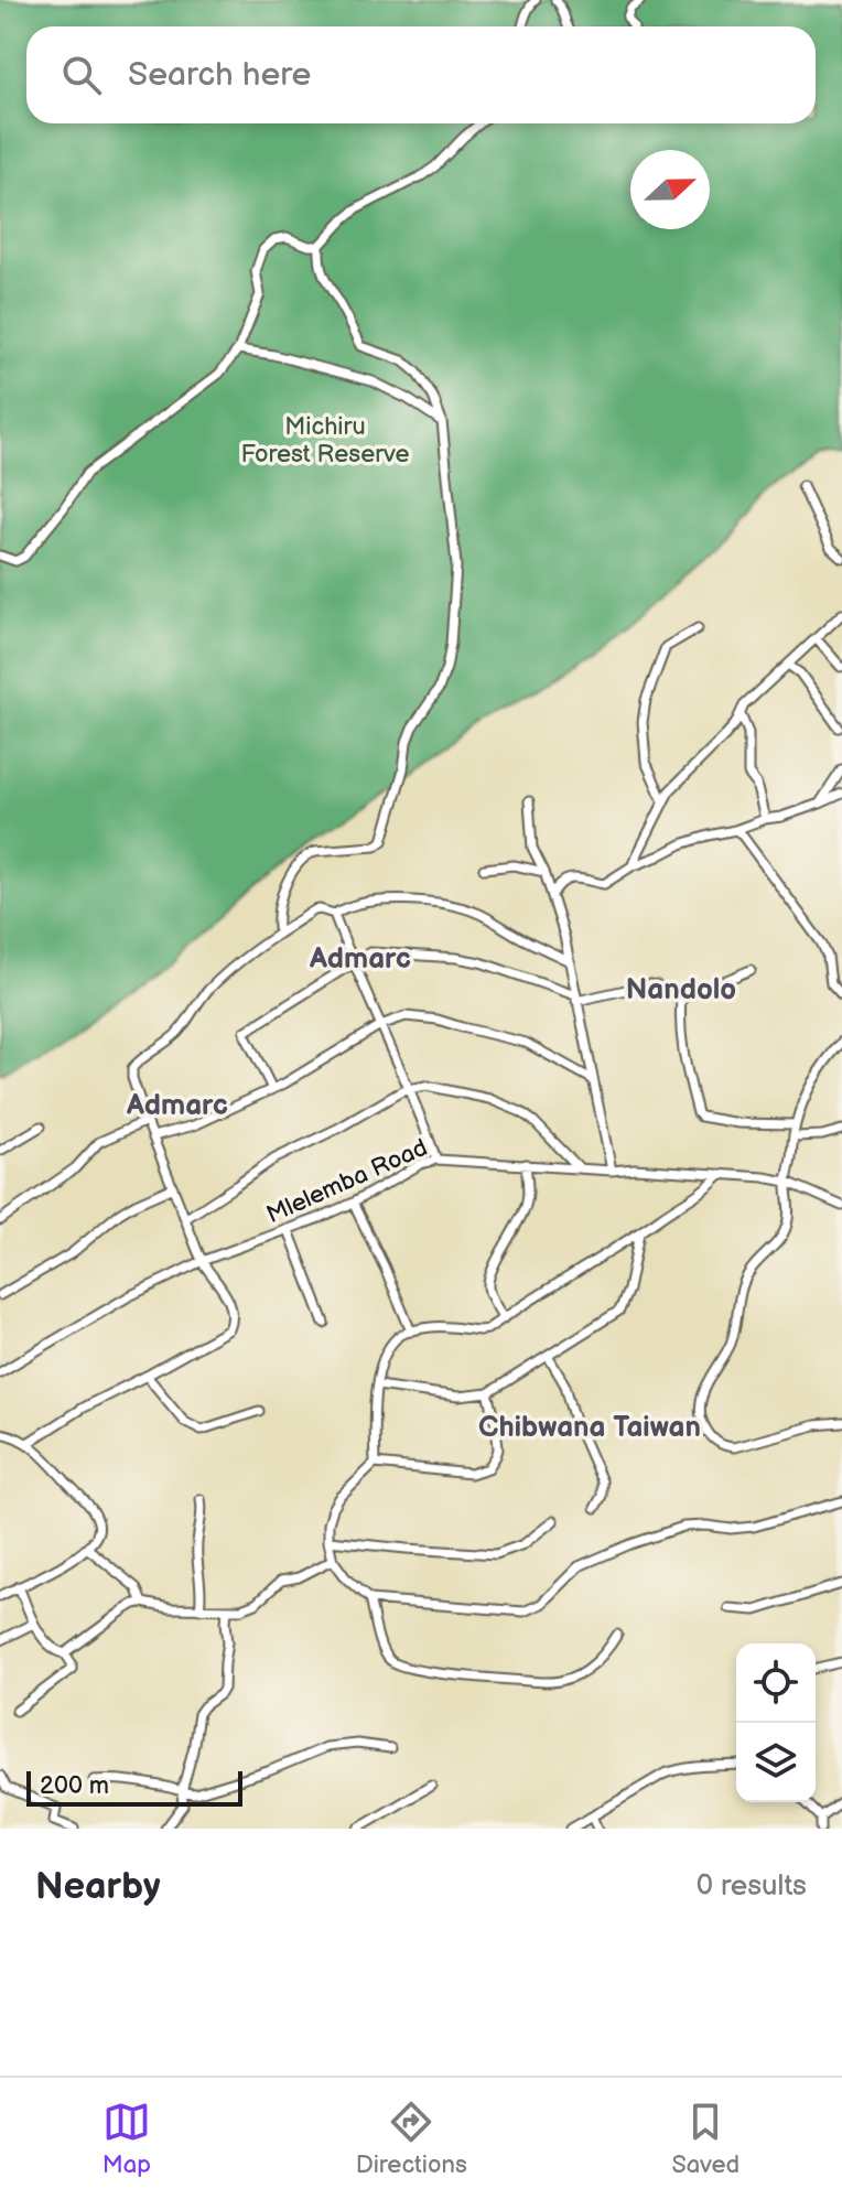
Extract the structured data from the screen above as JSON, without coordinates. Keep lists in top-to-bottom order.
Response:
{
  "streets": {
    "street": ["Mlelemba Road"]
  },
  "districts": [
    "Admarc",
    "Nandolo",
    "Admarc",
    "Chibwana Taiwan"
  ],
  "parks": ["Michiru Forest Reserve"],
  "scale_bar": "200 m",
  "north": "right",
  "page": {
    "search": "Search here",
    "scale": "200 m",
    "heading": ["Nearby", "0 results"],
    "nav": ["Map", "Directions", "Saved"]
  }
}
